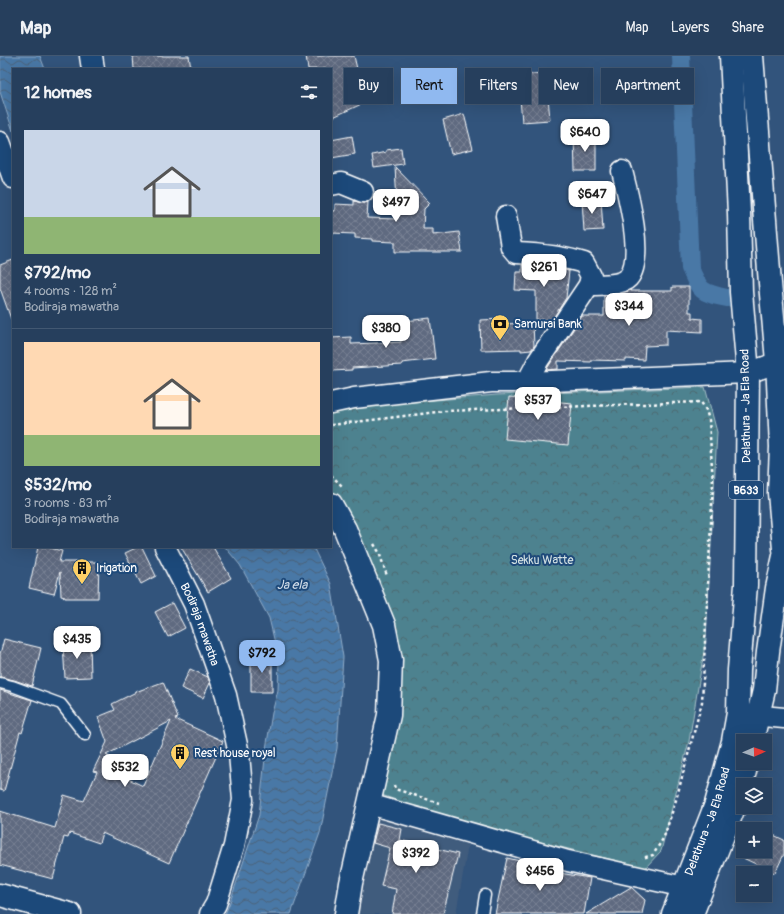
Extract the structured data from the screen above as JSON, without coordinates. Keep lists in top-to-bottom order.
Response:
{
  "streets": {
    "main road": ["Delathura - Ja Ela Road", "B633"],
    "street": ["Bodiraja mawatha"]
  },
  "water": ["Ja ela"],
  "parks": ["Sekku Watte"],
  "places": {
    "bank": ["Samurai Bank"],
    "building": ["Irigation", "Rest house royal"]
  },
  "north": "right",
  "page": {
    "header": "Map",
    "nav": ["Map", "Layers", "Share"],
    "chip": [
      "Buy",
      "Rent",
      "Filters",
      "New",
      "Apartment"
    ],
    "heading": "12 homes",
    "list": [
      {
        "name": "$792/mo",
        "note": "4 rooms · 128 m² · Bodiraja mawatha"
      },
      {
        "name": "$532/mo",
        "note": "3 rooms · 83 m² · Bodiraja mawatha"
      }
    ],
    "price": [
      "$640",
      "$647",
      "$497",
      "$261",
      "$344",
      "$380",
      "$537",
      "$435",
      "$792",
      "$532",
      "$392",
      "$456"
    ],
    "map_buttons": ["+", "−"]
  }
}
